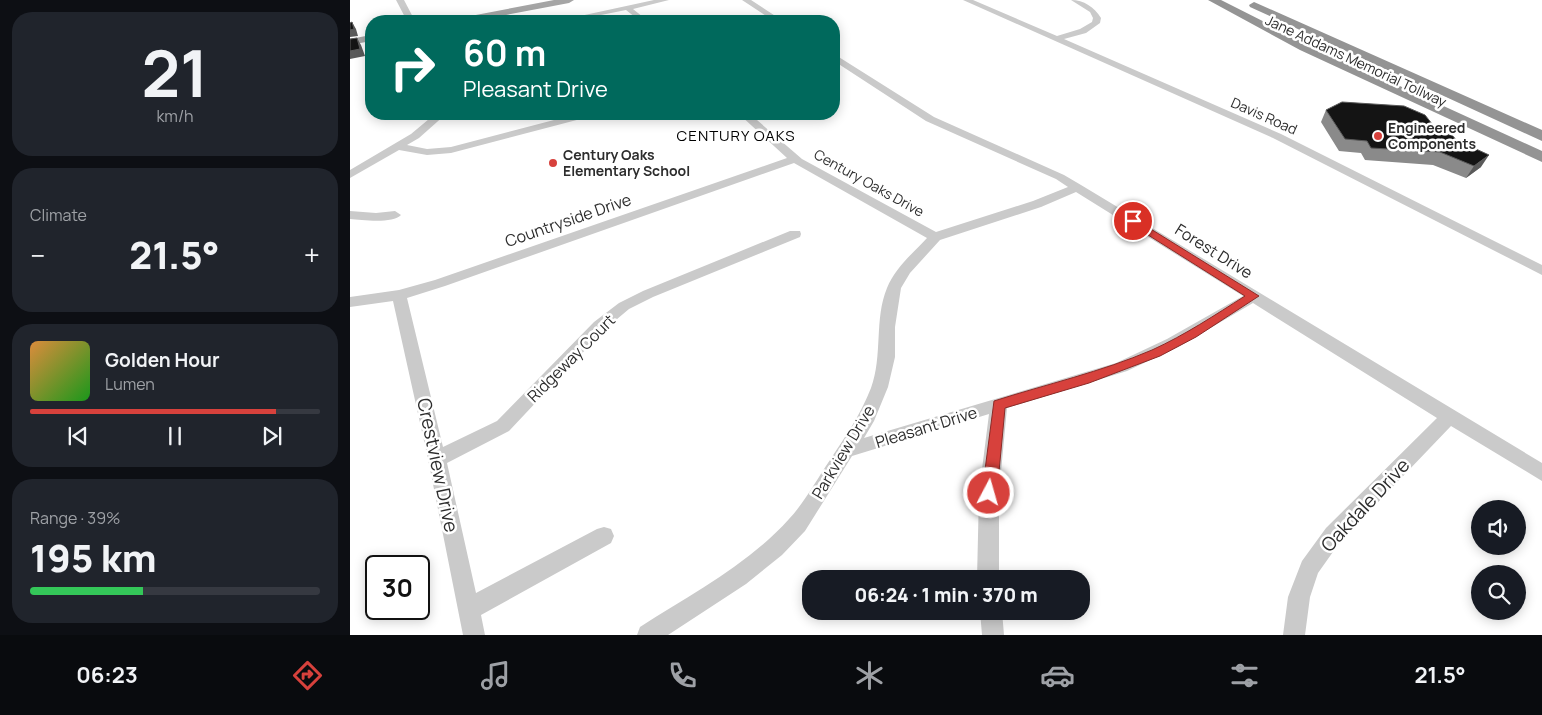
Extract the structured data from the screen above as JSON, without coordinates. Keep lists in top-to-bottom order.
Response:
{
  "streets": {
    "highway": ["Jane Addams Memorial Tollway"],
    "street": [
      "Davis Road",
      "Century Oaks Drive",
      "Countryside Drive",
      "Forest Drive",
      "Ridgeway Court",
      "Pleasant Drive",
      "Parkview Drive",
      "Crestview Drive",
      "Oakdale Drive"
    ]
  },
  "crossings": [
    ["Century Oaks Drive", "Countryside Drive"],
    ["Century Oaks Drive", "Parkview Drive"],
    ["Countryside Drive", "Crestview Drive"],
    ["Forest Drive", "Pleasant Drive"],
    ["Forest Drive", "Parkview Drive"],
    ["Forest Drive", "Oakdale Drive"],
    ["Ridgeway Court", "Crestview Drive"],
    ["Pleasant Drive", "Parkview Drive"]
  ],
  "districts": ["CENTURY OAKS"],
  "places": ["Engineered Components", "Century Oaks Elementary School"],
  "page": {
    "tile": [
      ["21", "km/h"],
      "Climate",
      ["Range · 39%", "195 km"]
    ],
    "turn": ["60 m", "Pleasant Drive"],
    "heat": ["−", "21.5°", "+"],
    "song": ["Golden Hour", "Lumen"],
    "limit": "30",
    "trip": "06:24 · 1 min · 370 m",
    "tabs": ["06:23", "21.5°"]
  }
}
